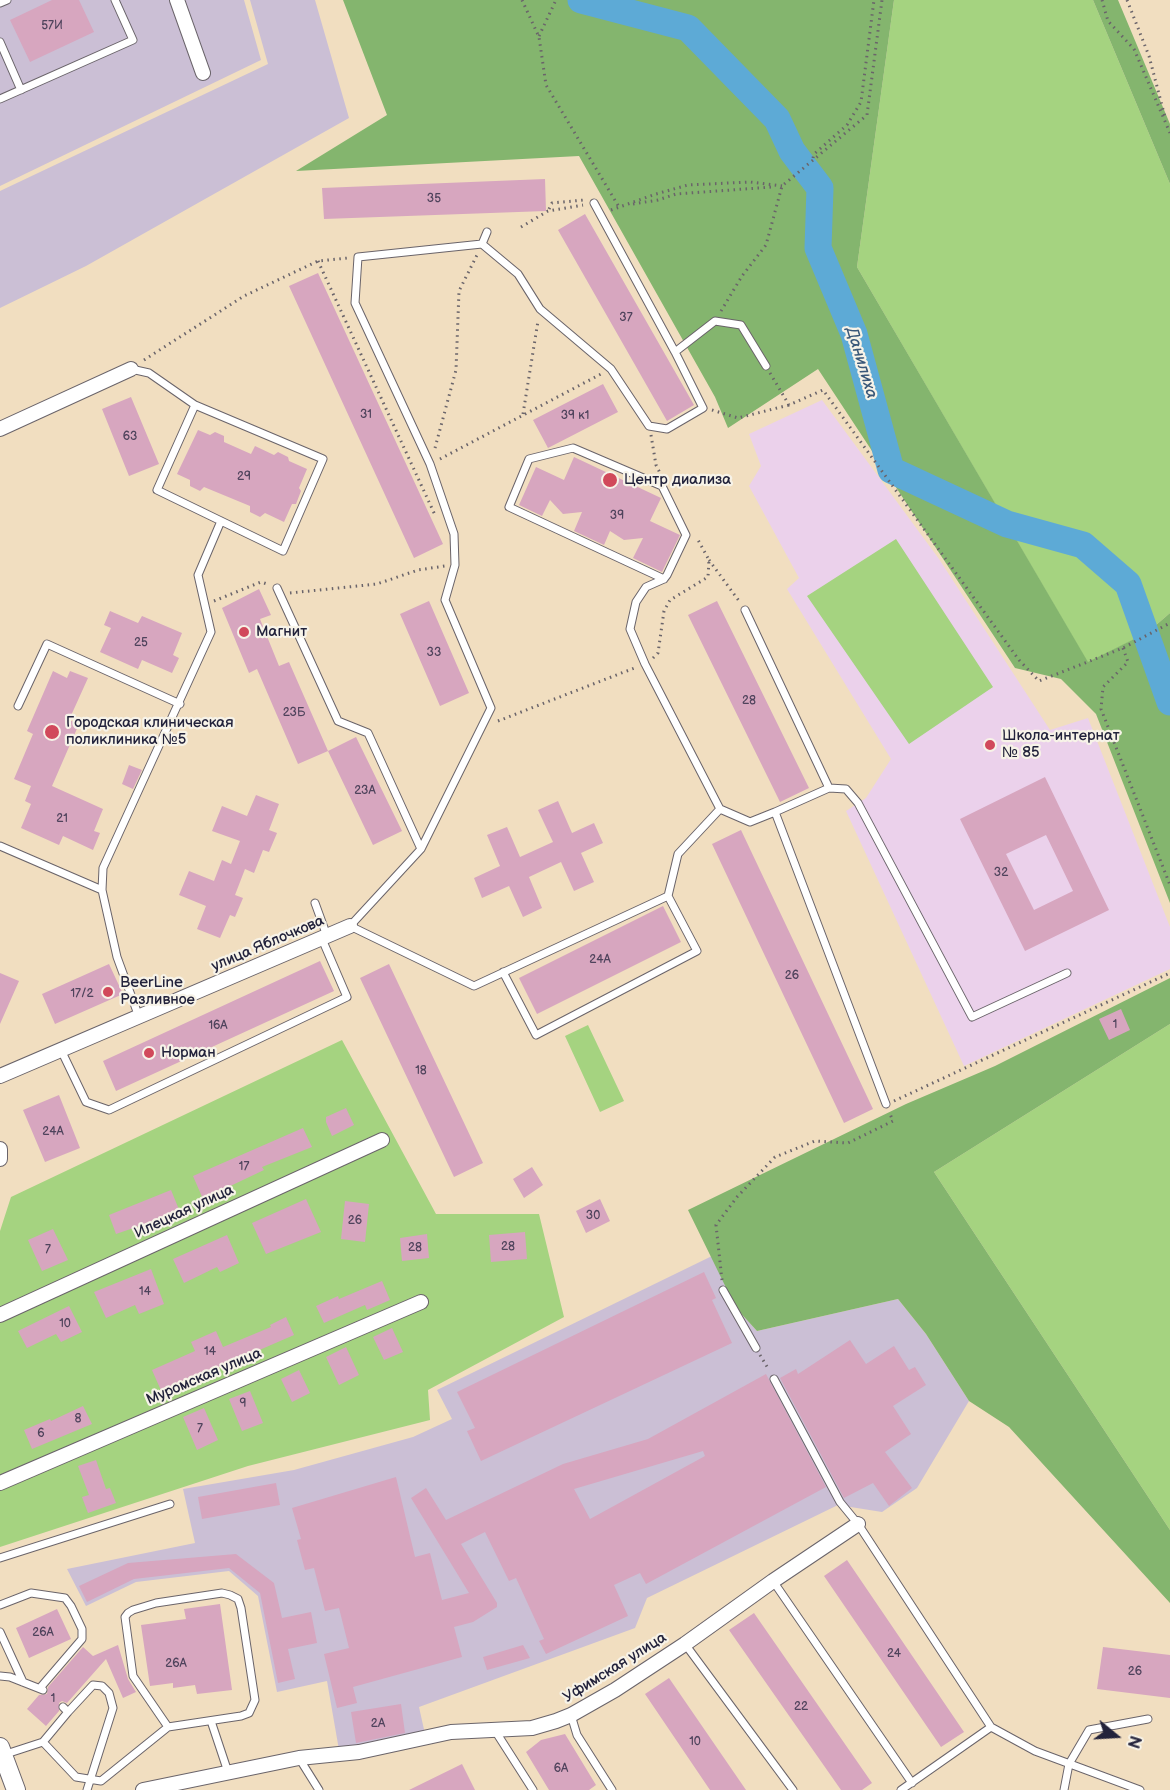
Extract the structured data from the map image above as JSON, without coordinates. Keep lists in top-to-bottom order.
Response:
{
  "streets": {
    "street": [
      "улица Яблочкова",
      "Илецкая улица",
      "Муромская улица",
      "Уфимская улица"
    ]
  },
  "water": ["Данилиха"],
  "places": [
    "Центр диализа",
    "Магнит",
    "Городская клиническая поликлиника №5",
    "Школа-интернат № 85",
    "BeerLine Разливное",
    "Норман"
  ],
  "house_numbers": [
    "57И",
    "35",
    "37",
    "31",
    "39 к1",
    "63",
    "29",
    "39",
    "25",
    "33",
    "28",
    "23Б",
    "23А",
    "21",
    "32",
    "24А",
    "26",
    "17/2",
    "1",
    "16А",
    "18",
    "24А",
    "17",
    "30",
    "26",
    "28",
    "28",
    "7",
    "14",
    "10",
    "14",
    "9",
    "8",
    "7",
    "6",
    "26А",
    "24",
    "26А",
    "26",
    "1",
    "22",
    "2А",
    "10",
    "6А"
  ],
  "north": "right"
}
